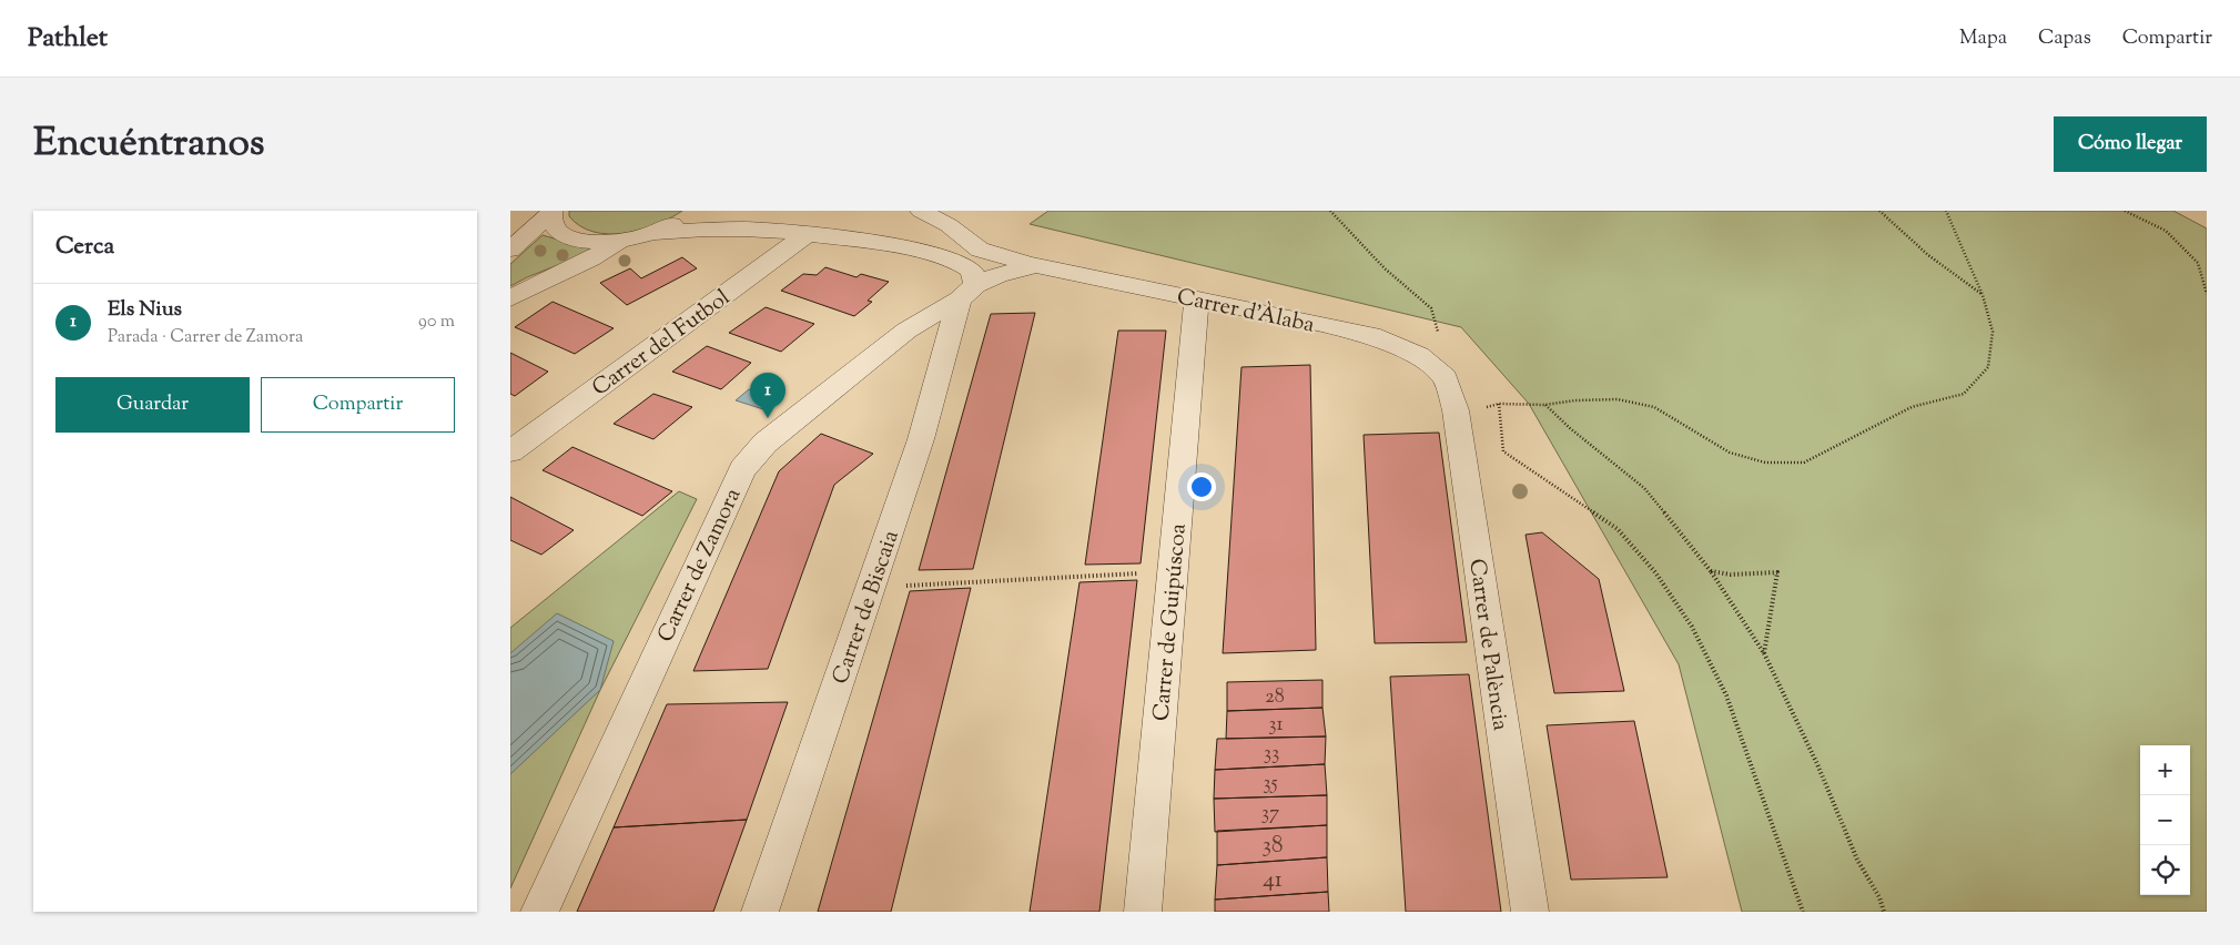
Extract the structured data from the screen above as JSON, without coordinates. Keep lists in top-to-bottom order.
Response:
{
  "streets": {
    "street": [
      "Carrer d'Àlaba",
      "Carrer del Futbol",
      "Carrer de Zamora",
      "Carrer de Biscaia",
      "Carrer de Guipúscoa",
      "Carrer de Palència"
    ]
  },
  "crossings": [
    ["Carrer d'Àlaba", "Carrer de Zamora"],
    ["Carrer d'Àlaba", "Carrer de Biscaia"],
    ["Carrer d'Àlaba", "Carrer de Guipúscoa"],
    ["Carrer d'Àlaba", "Carrer de Palència"],
    ["Carrer de Zamora", "Carrer de Biscaia"]
  ],
  "house_numbers": [
    "28",
    "31",
    "33",
    "35",
    "37",
    "38",
    "41"
  ],
  "page": {
    "header": "Pathlet",
    "nav": ["Mapa", "Capas", "Compartir"],
    "title": "Encuéntranos",
    "buttons": [
      "Cómo llegar",
      ["Guardar", "Compartir"]
    ],
    "heading": "Cerca",
    "list": [
      {
        "mark": "1",
        "name": "Els Nius",
        "note": "Parada · Carrer de Zamora",
        "value": "90 m"
      }
    ],
    "pins": "1",
    "map_buttons": ["+", "−"]
  }
}
